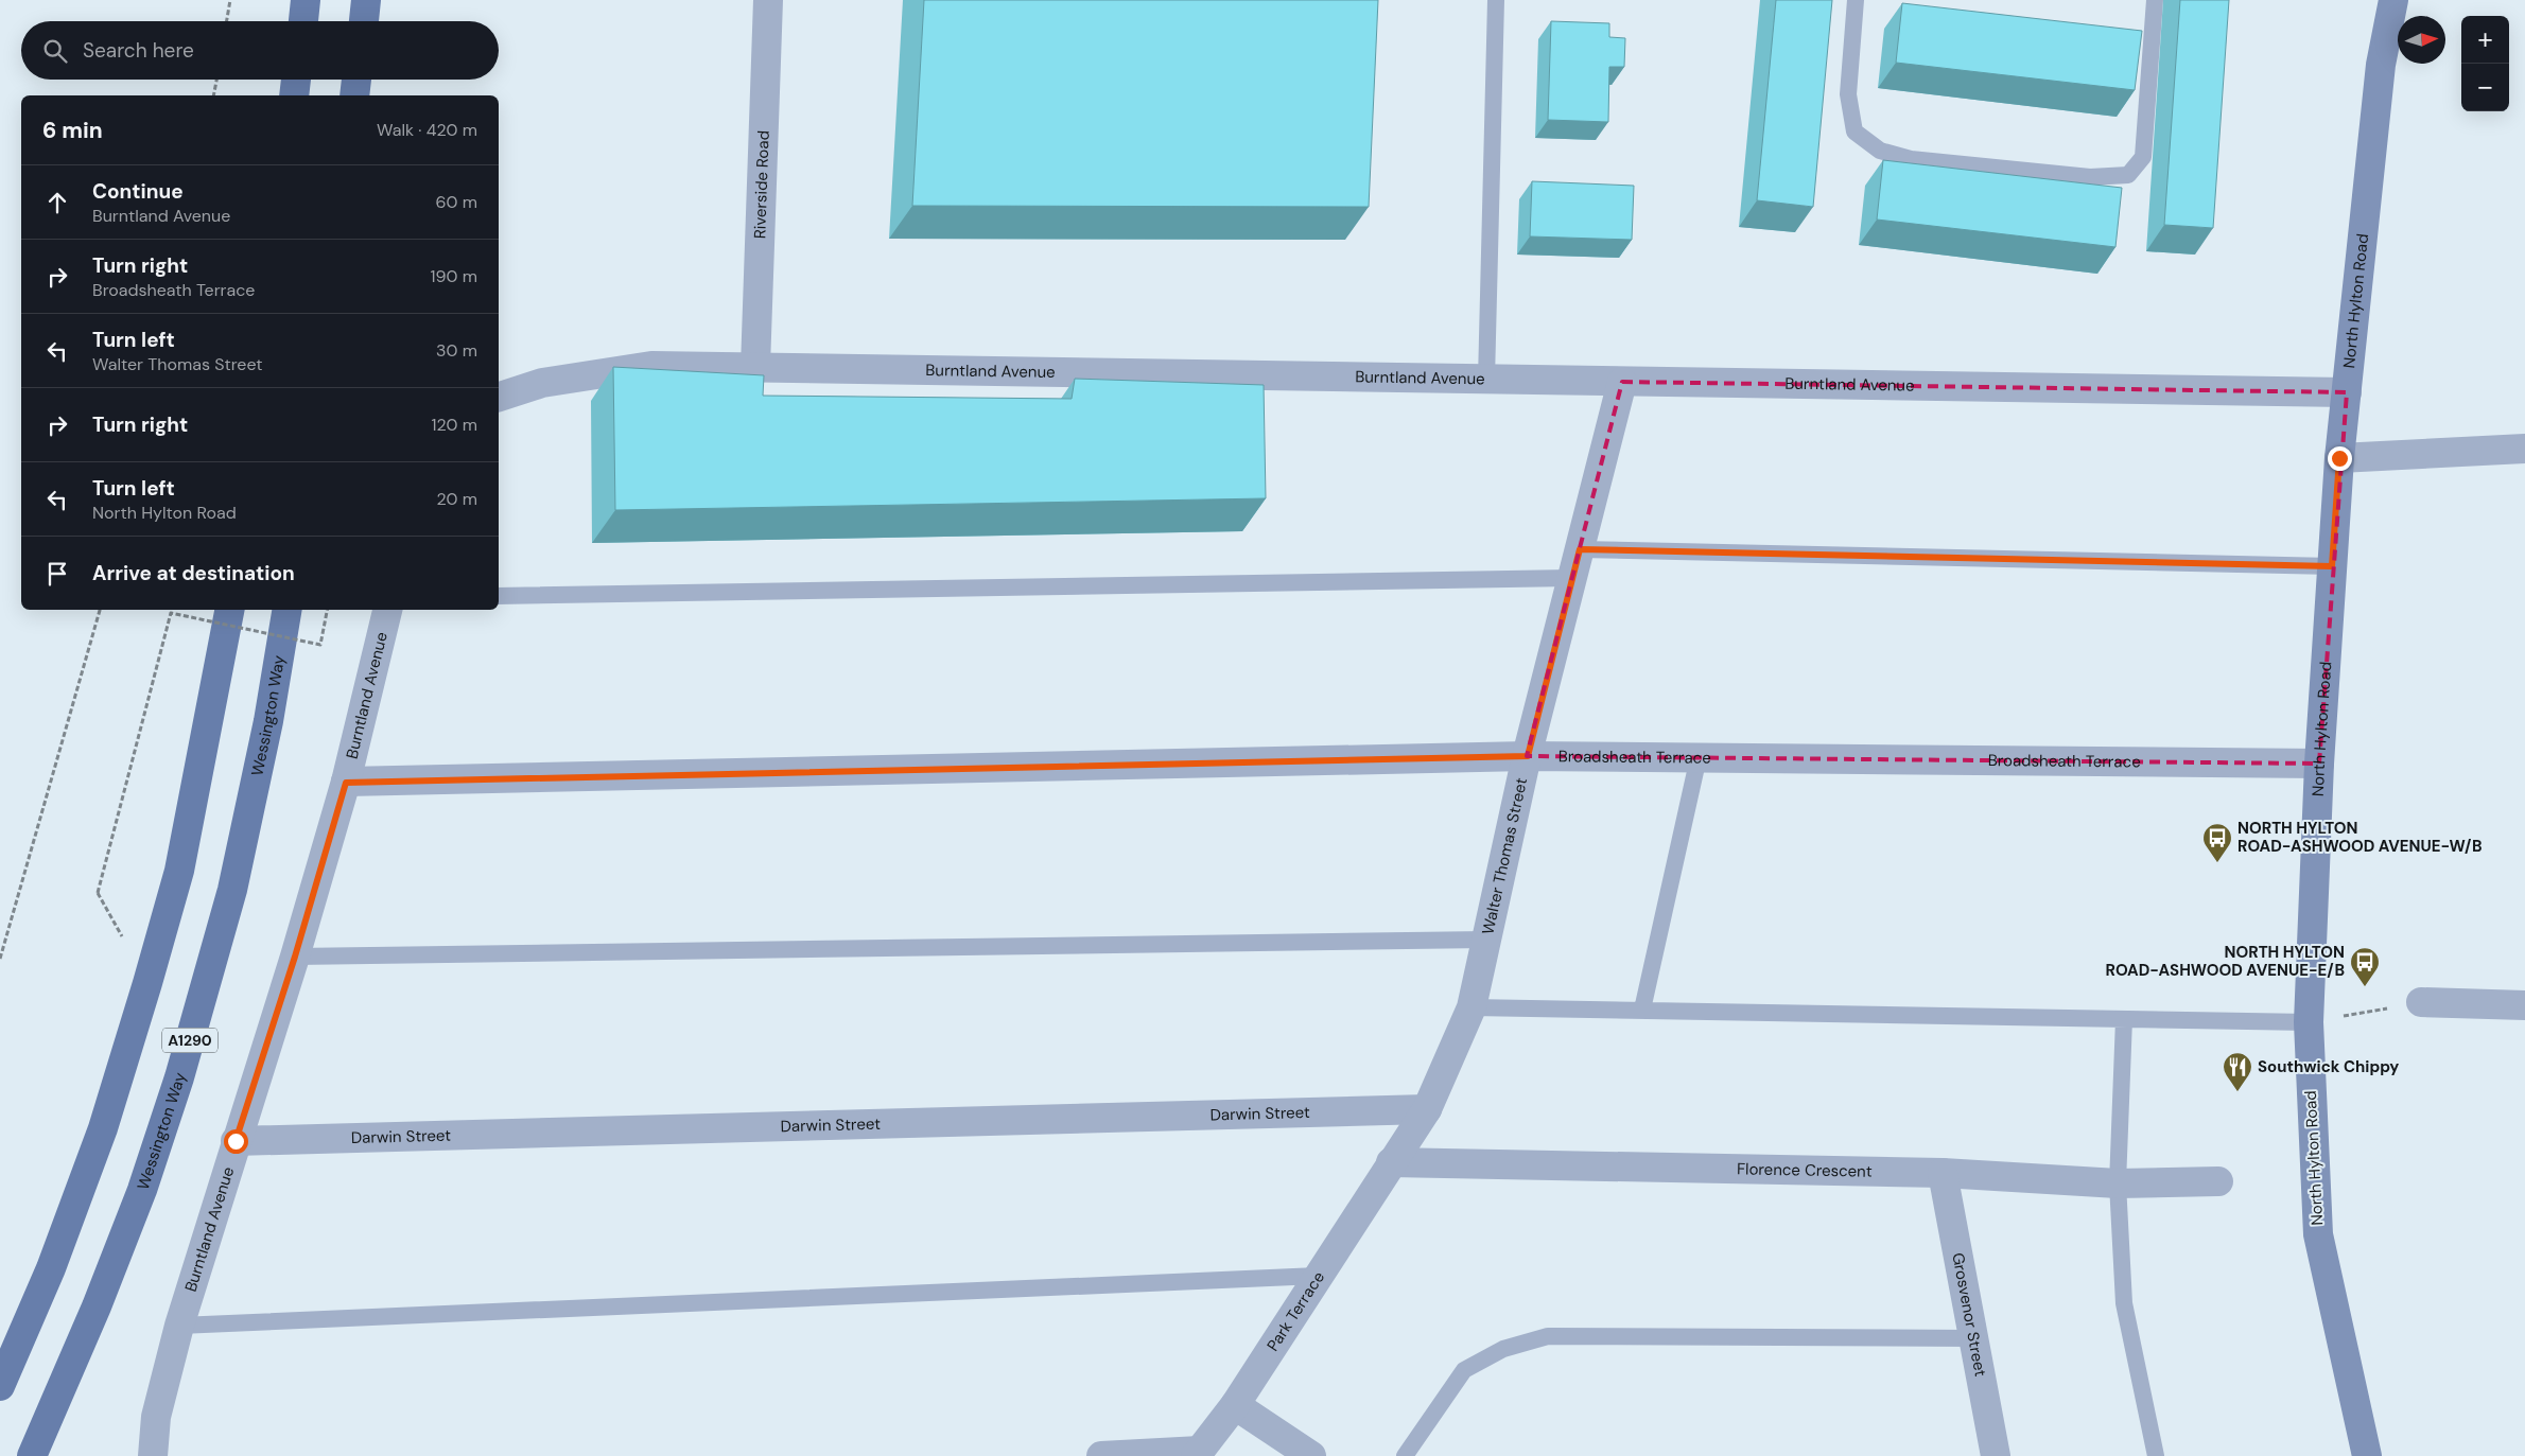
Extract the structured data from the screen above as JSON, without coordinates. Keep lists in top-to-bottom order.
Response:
{
  "streets": {
    "main road": ["Wessington Way", "A1290"],
    "street": [
      "Riverside Road",
      "North Hylton Road",
      "Burntland Avenue",
      "Broadsheath Terrace",
      "Walter Thomas Street",
      "Darwin Street",
      "Florence Crescent",
      "Park Terrace",
      "Grosvenor Street"
    ]
  },
  "crossings": [
    ["Riverside Road", "Burntland Avenue"],
    ["North Hylton Road", "Burntland Avenue"],
    ["North Hylton Road", "Broadsheath Terrace"],
    ["Burntland Avenue", "Broadsheath Terrace"],
    ["Burntland Avenue", "Walter Thomas Street"],
    ["Burntland Avenue", "Darwin Street"],
    ["Broadsheath Terrace", "Walter Thomas Street"],
    ["Walter Thomas Street", "Darwin Street"],
    ["Walter Thomas Street", "Florence Crescent"],
    ["Walter Thomas Street", "Park Terrace"],
    ["Florence Crescent", "Park Terrace"],
    ["Florence Crescent", "Grosvenor Street"]
  ],
  "places": {
    "bus stop": ["NORTH HYLTON ROAD-ASHWOOD AVENUE-W/B", "NORTH HYLTON ROAD-ASHWOOD AVENUE-E/B"],
    "restaurant": ["Southwick Chippy"]
  },
  "north": "right",
  "page": {
    "map_buttons": ["+", "−"],
    "search": "Search here",
    "heading": ["6 min", "Walk · 420 m"],
    "list": [
      ["Continue", "Burntland Avenue", "60 m"],
      ["Turn right", "Broadsheath Terrace", "190 m"],
      ["Turn left", "Walter Thomas Street", "30 m"],
      ["Turn right", "120 m"],
      ["Turn left", "North Hylton Road", "20 m"],
      "Arrive at destination"
    ]
  }
}
